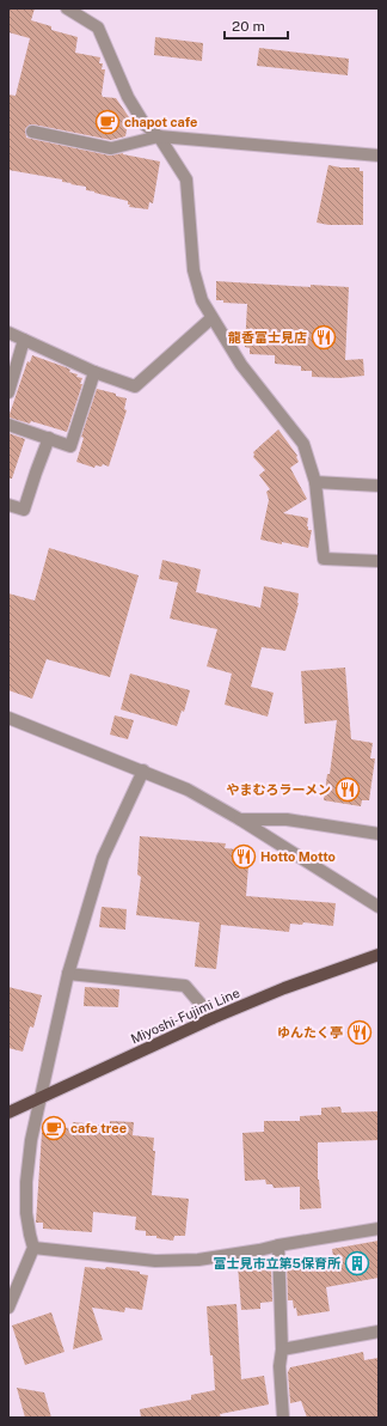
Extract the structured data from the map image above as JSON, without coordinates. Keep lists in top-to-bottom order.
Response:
{
  "streets": {
    "main road": ["Miyoshi-Fujimi Line"]
  },
  "places": {
    "cafe": ["chapot cafe", "cafe tree"],
    "restaurant": [
      "龍香富士見店",
      "やまむろラーメン",
      "Hotto Motto",
      "ゆんたく亭"
    ],
    "building": ["富士見市立第5保育所"]
  },
  "scale_bar": "20 m"
}
